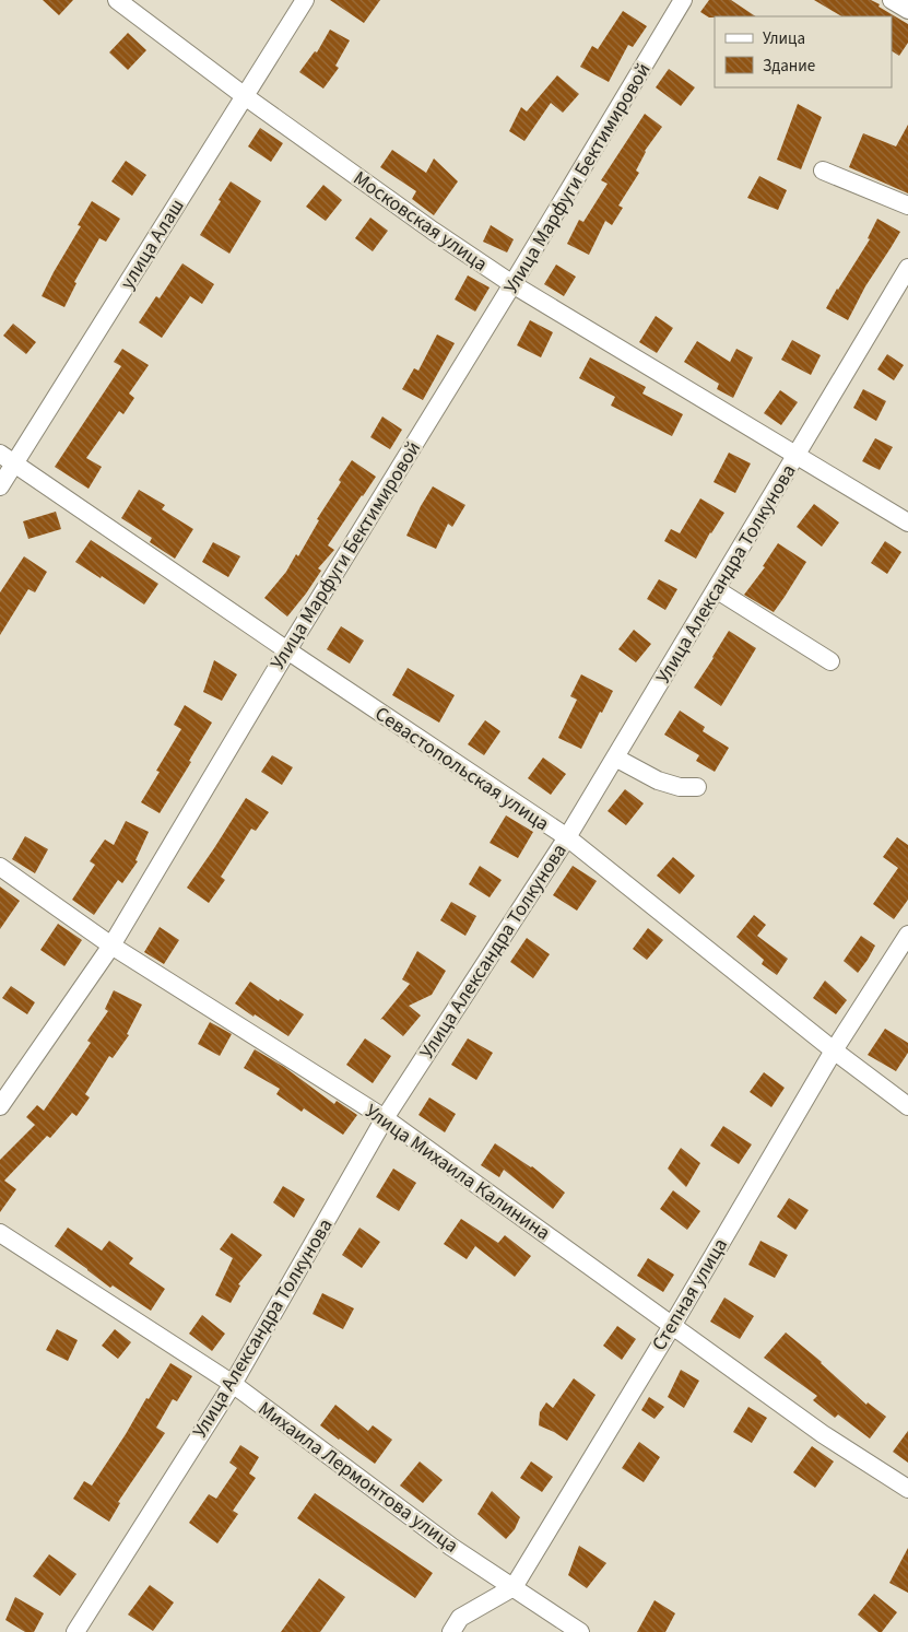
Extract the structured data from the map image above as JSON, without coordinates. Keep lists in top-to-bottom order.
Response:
{
  "streets": {
    "street": [
      "Улица Марфуги Бектимировой",
      "Московская улица",
      "улица Алаш",
      "Улица Александра Толкунова",
      "Севастопольская улица",
      "Улица Михаила Калинина",
      "Степная улица",
      "Михаила Лермонтова улица"
    ]
  },
  "crossings": [
    ["Улица Марфуги Бектимировой", "Московская улица"],
    ["Улица Марфуги Бектимировой", "Севастопольская улица"],
    ["Улица Марфуги Бектимировой", "Улица Михаила Калинина"],
    ["Московская улица", "улица Алаш"],
    ["Московская улица", "Улица Александра Толкунова"],
    ["улица Алаш", "Севастопольская улица"],
    ["Улица Александра Толкунова", "Севастопольская улица"],
    ["Улица Александра Толкунова", "Улица Михаила Калинина"],
    ["Улица Александра Толкунова", "Михаила Лермонтова улица"],
    ["Севастопольская улица", "Степная улица"],
    ["Улица Михаила Калинина", "Степная улица"],
    ["Степная улица", "Михаила Лермонтова улица"]
  ],
  "legend": ["Улица", "Здание"]
}
